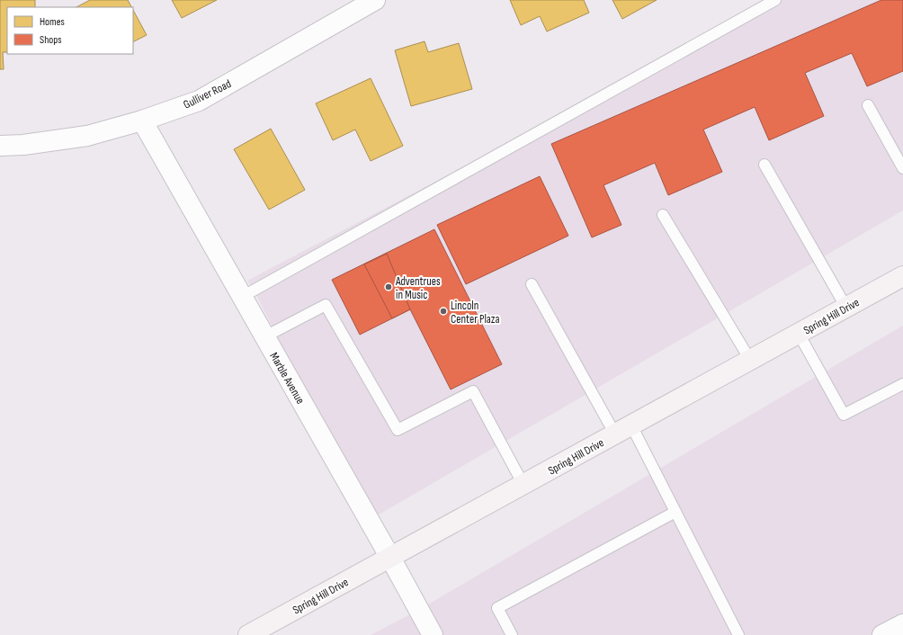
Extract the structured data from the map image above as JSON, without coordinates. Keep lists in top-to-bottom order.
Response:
{
  "streets": {
    "main road": ["Spring Hill Drive"],
    "street": ["Gulliver Road", "Marble Avenue"]
  },
  "crossings": [
    ["Gulliver Road", "Marble Avenue"],
    ["Spring Hill Drive", "Marble Avenue"]
  ],
  "places": ["Adventrues in Music", "Lincoln Center Plaza"],
  "legend": ["Homes", "Shops"]
}
